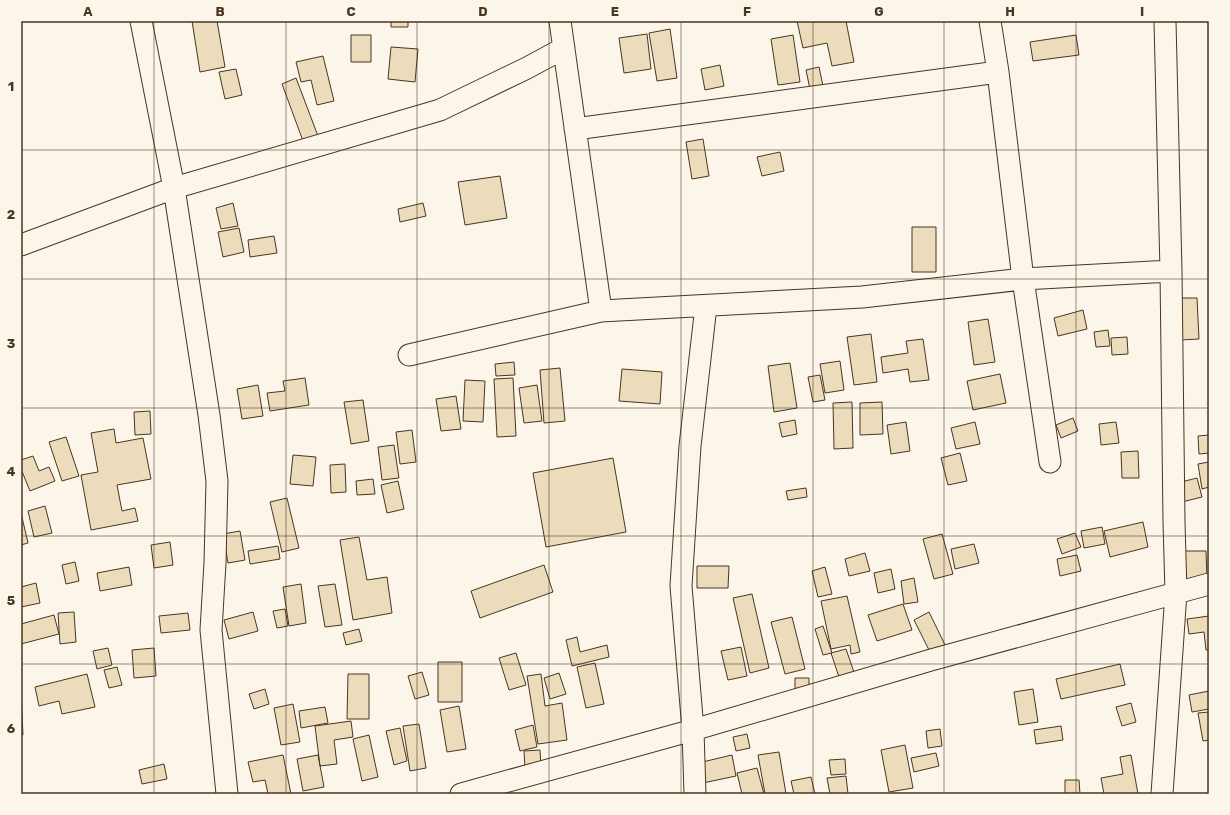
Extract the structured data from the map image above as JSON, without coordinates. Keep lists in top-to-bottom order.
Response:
{
  "grid": {
    "columns": [
      "A",
      "B",
      "C",
      "D",
      "E",
      "F",
      "G",
      "H",
      "I"
    ],
    "rows": [
      "1",
      "2",
      "3",
      "4",
      "5",
      "6"
    ]
  }
}
